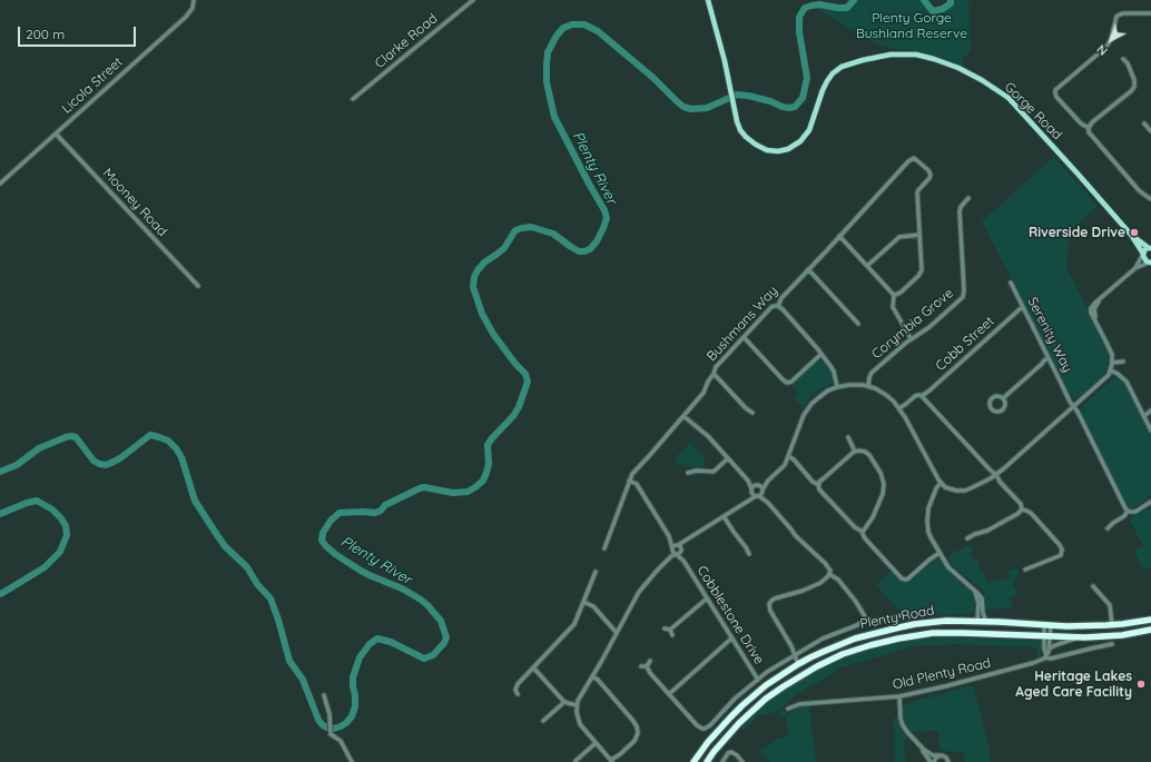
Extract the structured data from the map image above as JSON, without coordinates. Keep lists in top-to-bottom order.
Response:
{
  "streets": {
    "highway": ["Plenty Road"],
    "main road": ["Gorge Road"],
    "street": [
      "Clarke Road",
      "Licola Street",
      "Mooney Road",
      "Bushmans Way",
      "Corymbia Grove",
      "Serenity Way",
      "Cobb Street",
      "Cobblestone Drive",
      "Old Plenty Road"
    ]
  },
  "crossings": [
    ["Licola Street", "Mooney Road"],
    ["Serenity Way", "Cobb Street"]
  ],
  "water": ["Plenty River"],
  "parks": ["Plenty Gorge Bushland Reserve"],
  "places": ["Riverside Drive", "Heritage Lakes Aged Care Facility"],
  "scale_bar": "200 m",
  "north": "bottom left"
}
